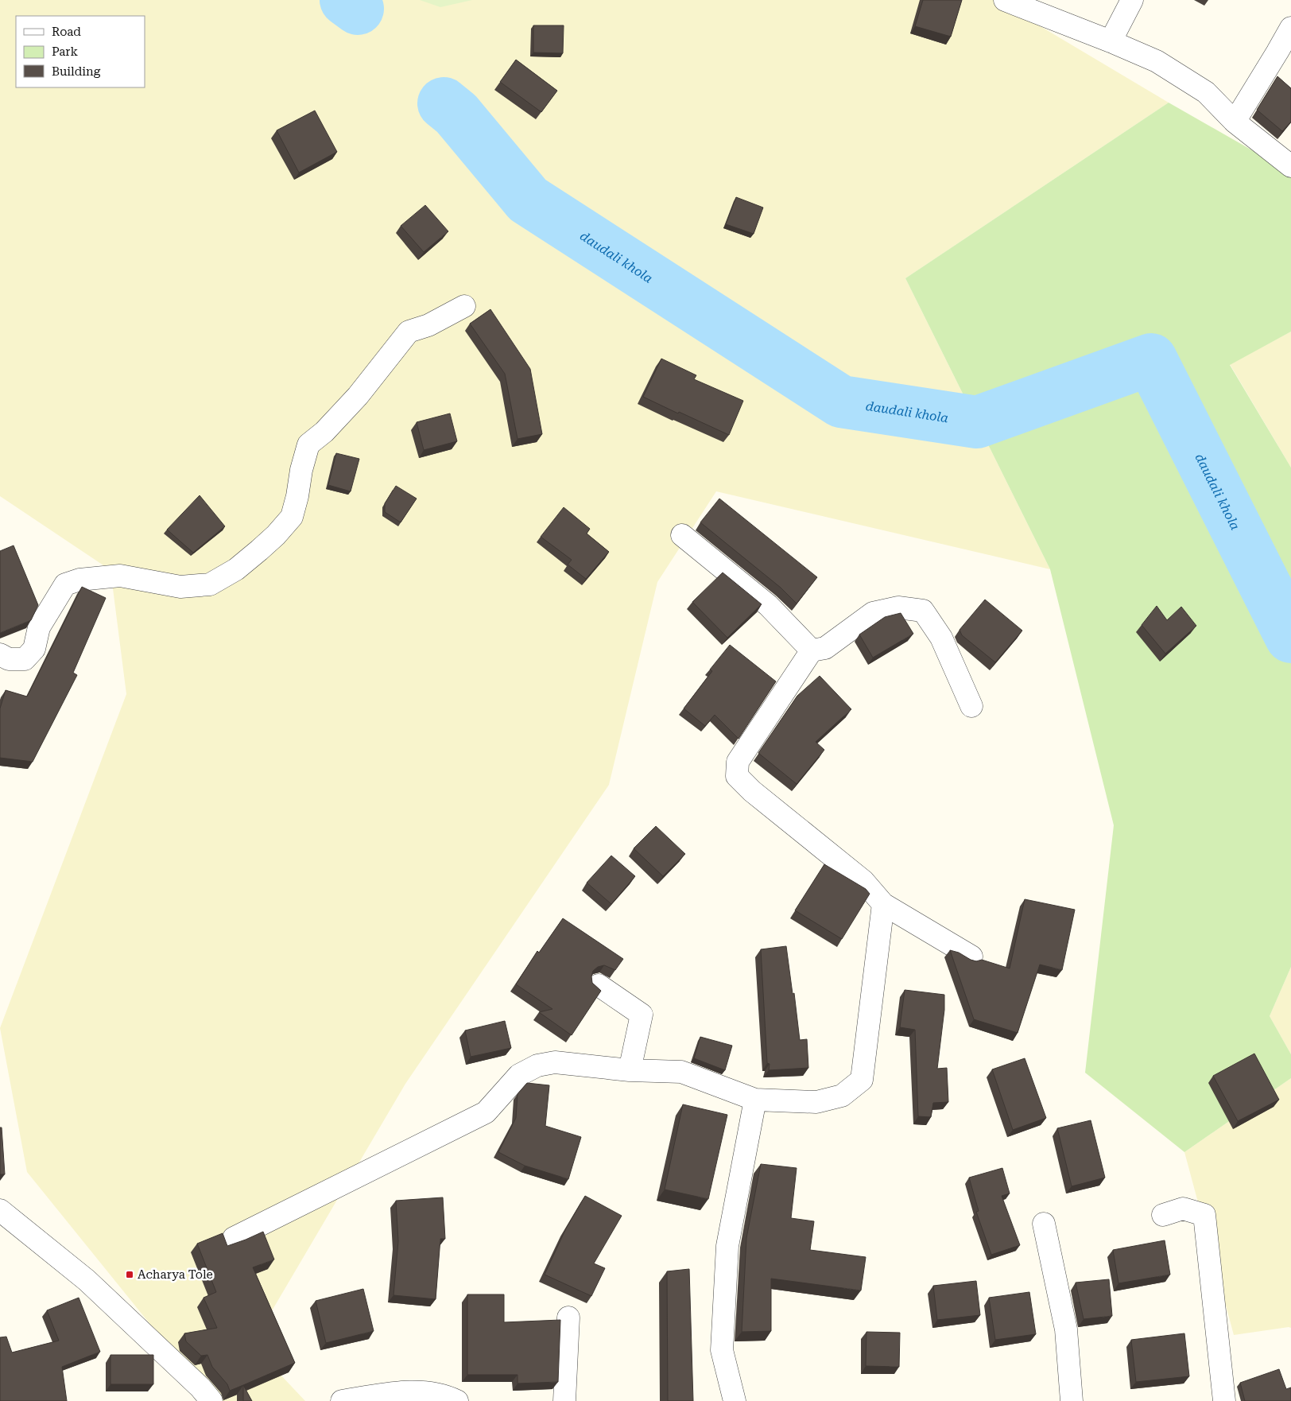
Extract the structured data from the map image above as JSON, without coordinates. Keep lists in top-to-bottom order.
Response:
{
  "water": ["daudali khola"],
  "places": {
    "transit": ["Acharya Tole"]
  },
  "legend": ["Road", "Park", "Building"]
}
